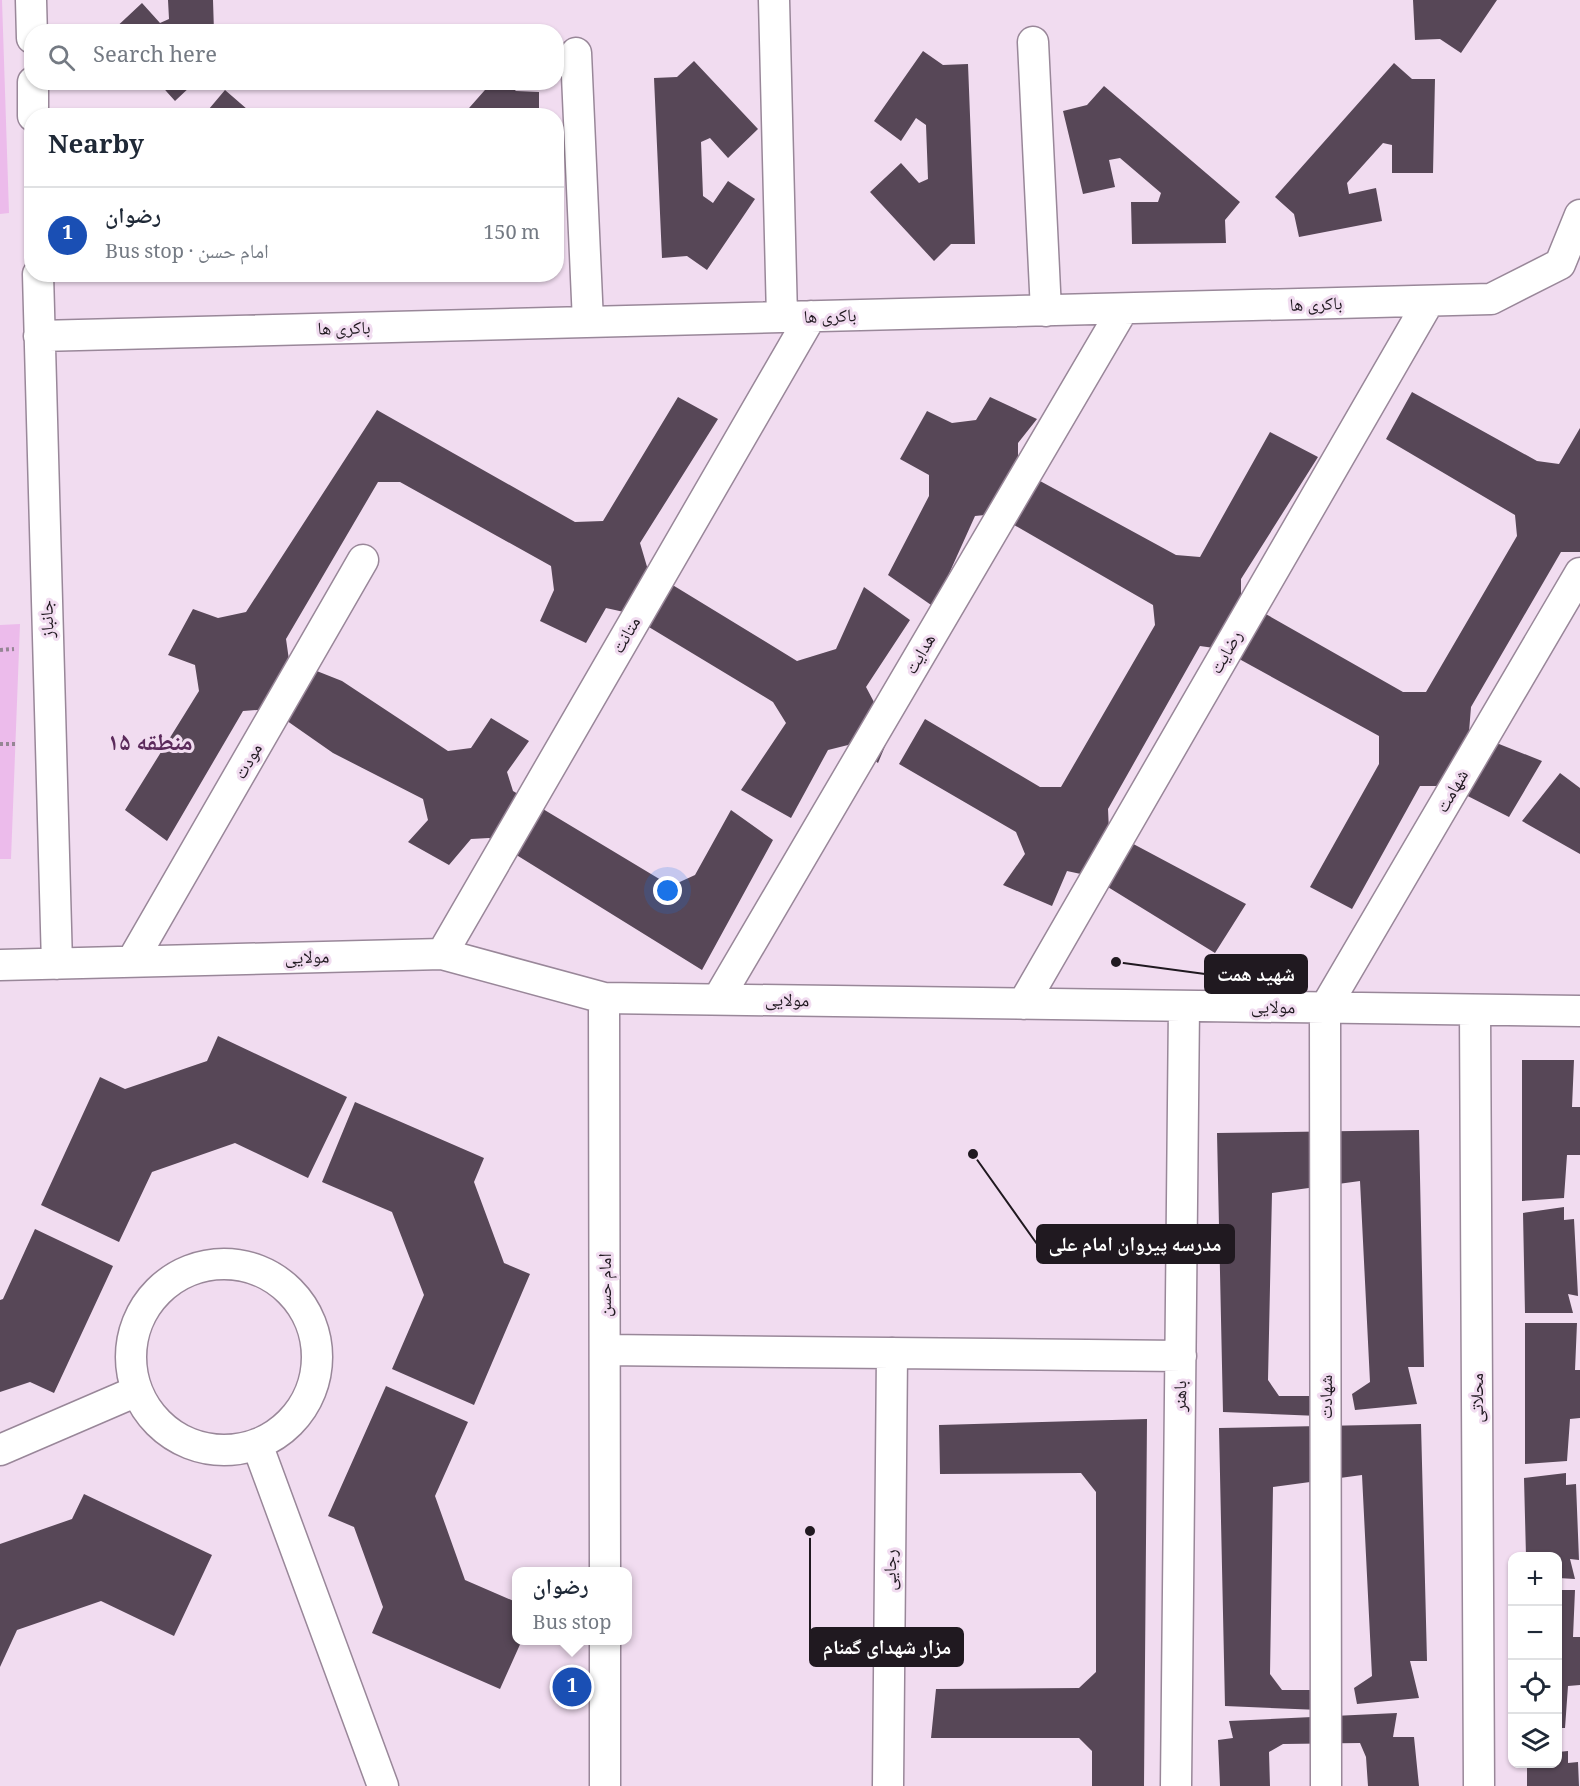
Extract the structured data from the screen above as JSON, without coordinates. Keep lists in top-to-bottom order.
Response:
{
  "streets": {
    "street": [
      "باکری ها",
      "جانباز",
      "متانت",
      "رضایت",
      "هدایت",
      "مودت",
      "شهامت",
      "مولايی",
      "امام حسن",
      "باهنر",
      "شهادت",
      "محلاتی",
      "رجایی"
    ]
  },
  "crossings": [
    ["باکری ها", "جانباز"],
    ["باکری ها", "متانت"],
    ["باکری ها", "رضایت"],
    ["باکری ها", "هدایت"],
    ["جانباز", "مولايی"],
    ["متانت", "مولايی"],
    ["رضایت", "مولايی"],
    ["هدایت", "مولايی"],
    ["مودت", "مولايی"],
    ["شهامت", "مولايی"],
    ["شهامت", "شهادت"],
    ["مولايی", "امام حسن"],
    ["مولايی", "باهنر"],
    ["مولايی", "شهادت"],
    ["مولايی", "محلاتی"]
  ],
  "districts": ["منطقه ۱۵"],
  "places": ["شهید همت", "مدرسه پیروان امام علی", "مزار شهدای گمنام"],
  "page": {
    "search": "Search here",
    "heading": "Nearby",
    "list": [
      {
        "mark": "1",
        "name": "رضوان",
        "note": "Bus stop · امام حسن",
        "value": "150 m"
      }
    ],
    "map_buttons": ["+", "−"],
    "popup": ["رضوان", "Bus stop"],
    "pins": "1"
  }
}
